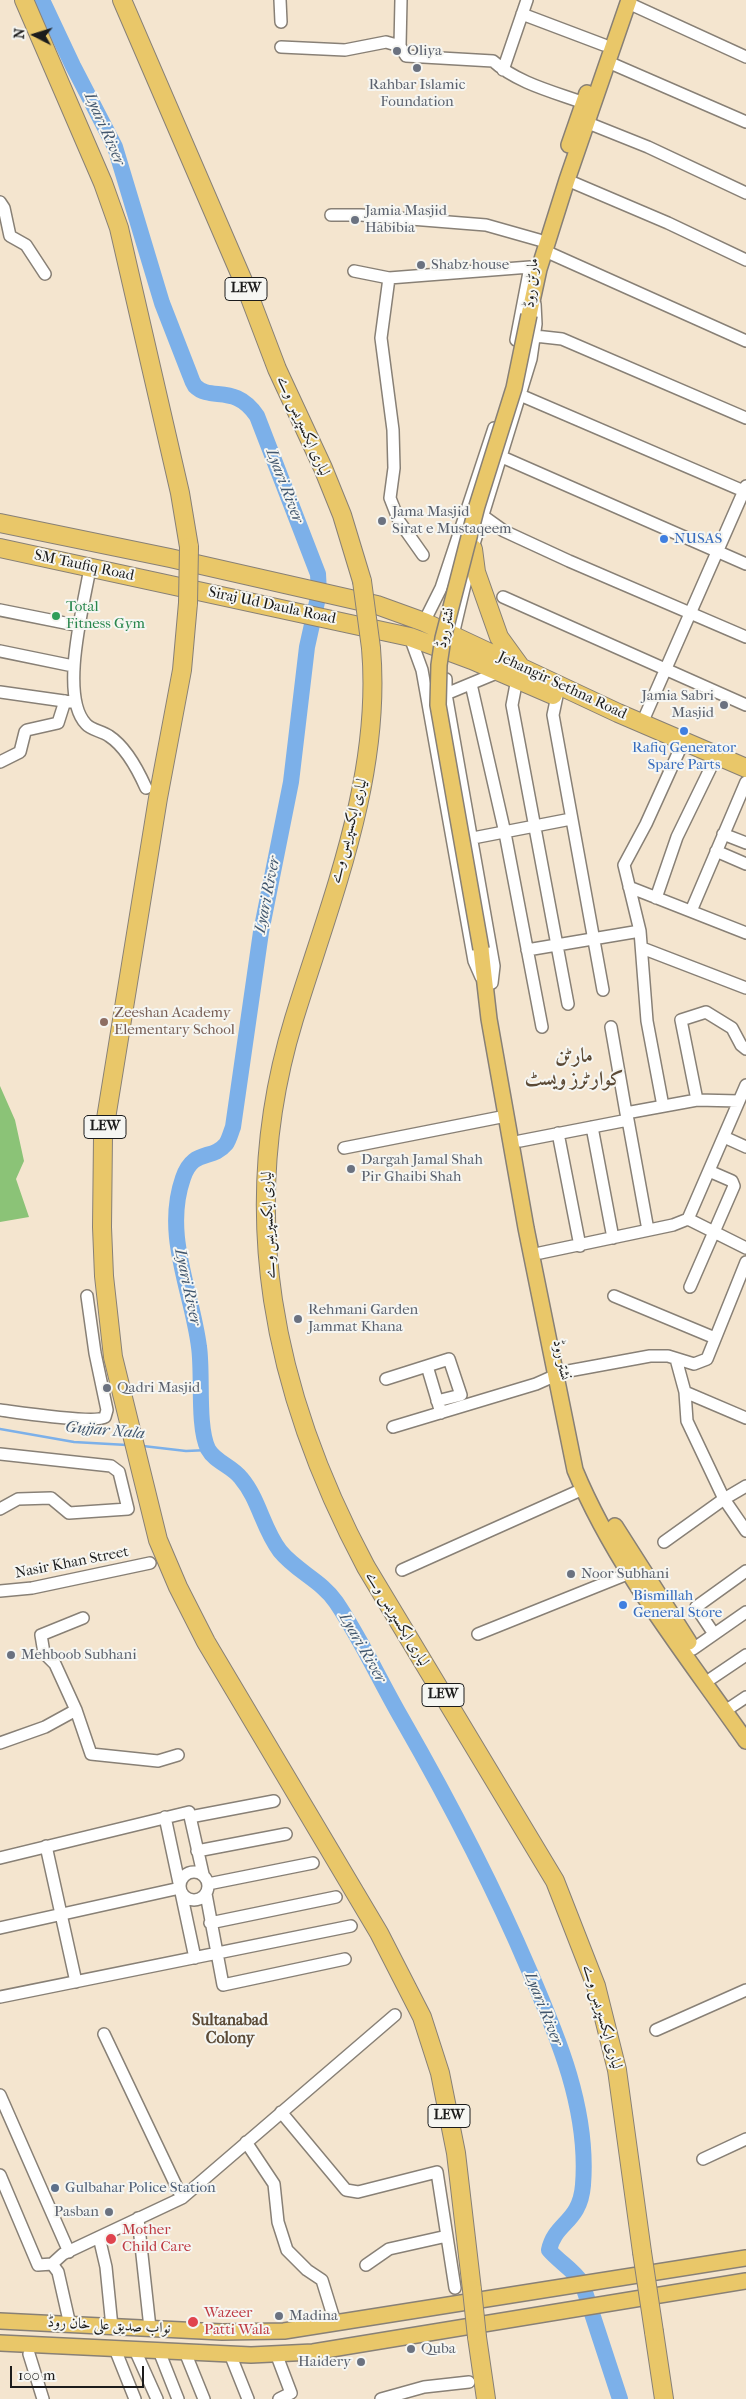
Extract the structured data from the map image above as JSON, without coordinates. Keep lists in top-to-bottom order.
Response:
{
  "streets": {
    "highway": [
      "LEW",
      "لیاری ایکسپریس وے",
      "SM Taufiq Road",
      "Siraj Ud Daula Road",
      "Jehangir Sethna Road"
    ],
    "main road": ["مارٹن روڈ", "نشتر روڈ", "نواب صدیق علی خان روڈ"],
    "street": ["Nasir Khan Street"]
  },
  "crossings": [
    ["مارٹن روڈ", "نشتر روڈ"],
    ["SM Taufiq Road", "Siraj Ud Daula Road"],
    ["Siraj Ud Daula Road", "Jehangir Sethna Road"],
    ["نشتر روڈ", "Jehangir Sethna Road"]
  ],
  "districts": ["مارٹن کوارٹرز ویسٹ", "Sultanabad Colony"],
  "water": ["Lyari River", "Gujjar Nala"],
  "places": [
    "Oliya",
    "Rahbar Islamic Foundation",
    "Jamia Masjid Habibia",
    "Shabz house",
    "Jama Masjid Sirat e Mustaqeem",
    "NUSAS",
    "Total Fitness Gym",
    "Jamia Sabri Masjid",
    "Rafiq Generator Spare Parts",
    "Zeeshan Academy Elementary School",
    "Dargah Jamal Shah Pir Ghaibi Shah",
    "Rehmani Garden Jammat Khana",
    "Qadri Masjid",
    "Noor Subhani",
    "Bismillah General Store",
    "Mehboob Subhani",
    "Gulbahar Police Station",
    "Pasban",
    "Mother Child Care",
    "Madina",
    "Wazeer Patti Wala",
    "Quba",
    "Haidery"
  ],
  "scale_bar": "100 m",
  "north": "left"
}
